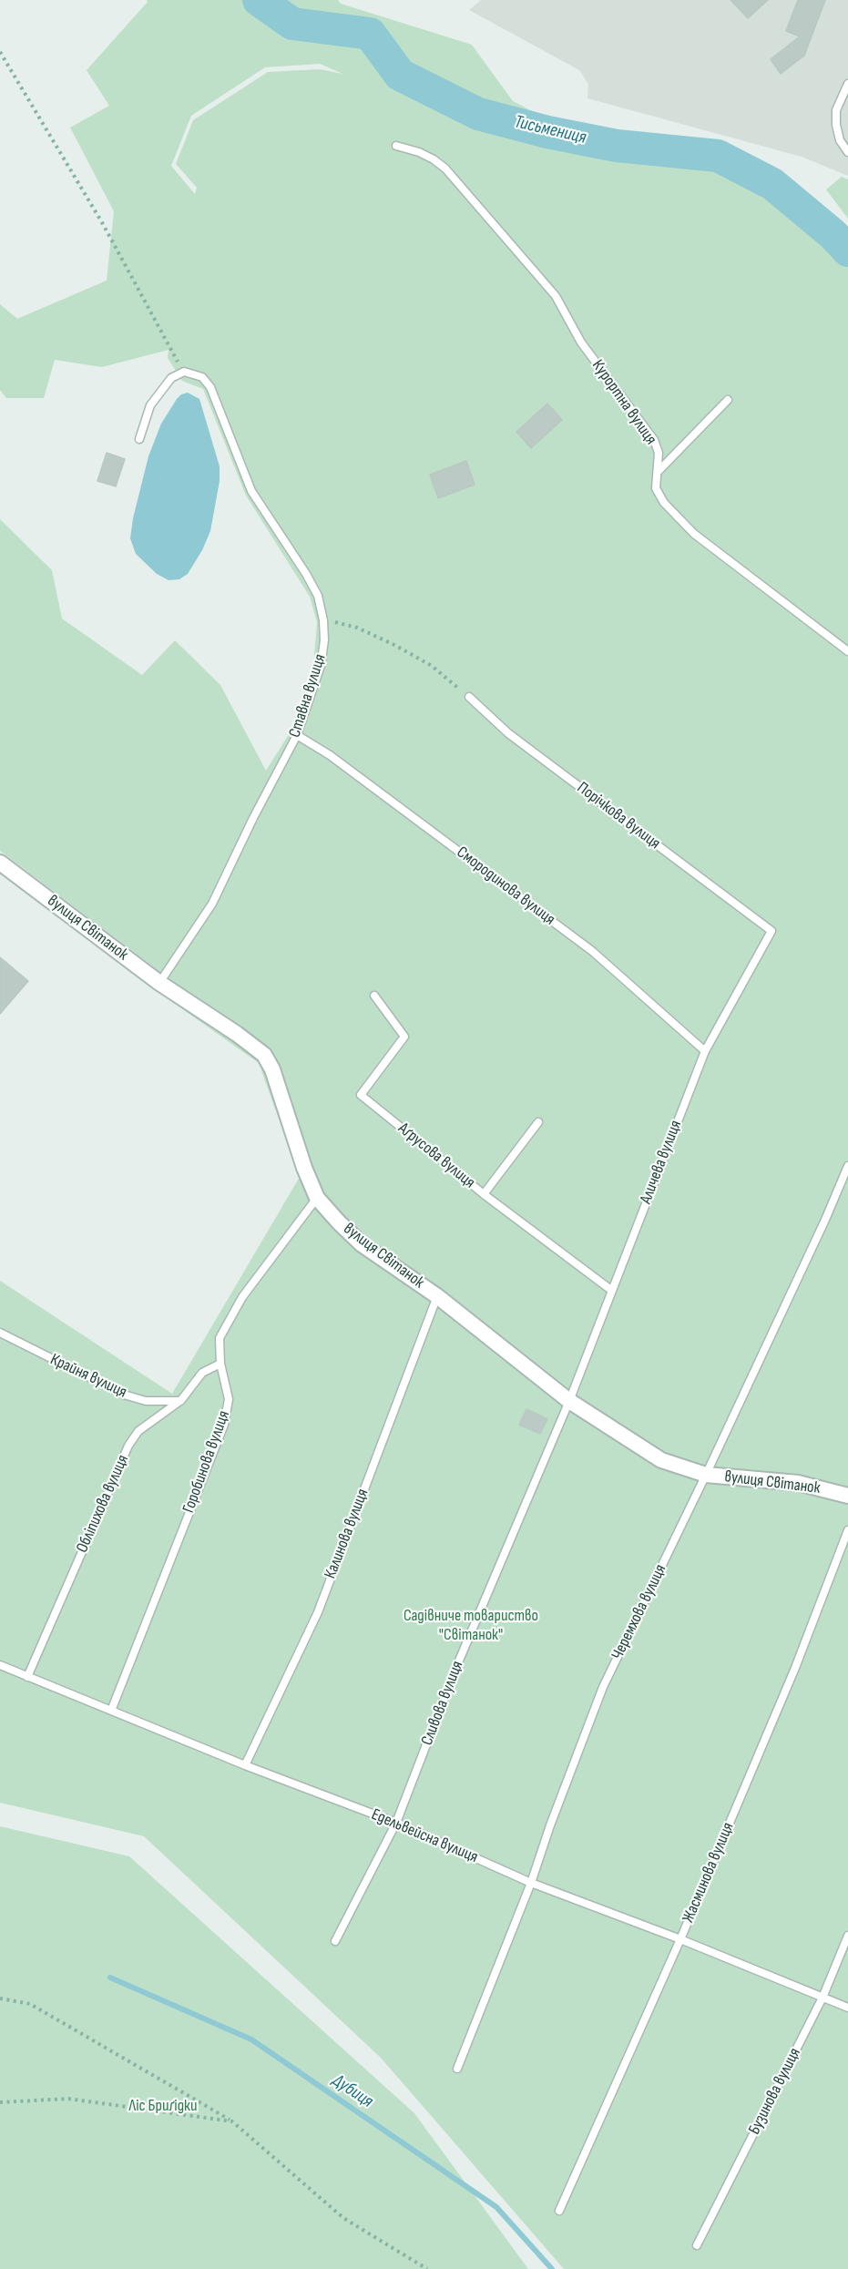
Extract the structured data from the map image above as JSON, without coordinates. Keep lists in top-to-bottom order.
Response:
{
  "streets": {
    "street": ["вулиця Світанок"],
    "lane": [
      "Курортна вулиця",
      "Ставна вулиця",
      "Порічкова вулиця",
      "Смородинова вулиця",
      "Аґрусова вулиця",
      "Аличева вулиця",
      "Крайня вулиця",
      "Горобинова вулиця",
      "Обліпихова вулиця",
      "Калинова вулиця",
      "Черемхова вулиця",
      "Сливова вулиця",
      "Едельвейсна вулиця",
      "Жасминова вулиця",
      "Бузинова вулиця"
    ]
  },
  "crossings": [
    ["Ставна вулиця", "Смородинова вулиця"],
    ["Ставна вулиця", "вулиця Світанок"],
    ["Порічкова вулиця", "Аличева вулиця"],
    ["Смородинова вулиця", "Аличева вулиця"],
    ["вулиця Світанок", "Аличева вулиця"],
    ["вулиця Світанок", "Горобинова вулиця"],
    ["вулиця Світанок", "Калинова вулиця"],
    ["вулиця Світанок", "Черемхова вулиця"],
    ["вулиця Світанок", "Сливова вулиця"],
    ["Аґрусова вулиця", "Аличева вулиця"],
    ["Аличева вулиця", "Сливова вулиця"],
    ["Крайня вулиця", "Обліпихова вулиця"],
    ["Горобинова вулиця", "Обліпихова вулиця"],
    ["Горобинова вулиця", "Едельвейсна вулиця"],
    ["Обліпихова вулиця", "Едельвейсна вулиця"],
    ["Калинова вулиця", "Едельвейсна вулиця"],
    ["Черемхова вулиця", "Едельвейсна вулиця"],
    ["Сливова вулиця", "Едельвейсна вулиця"],
    ["Едельвейсна вулиця", "Жасминова вулиця"],
    ["Едельвейсна вулиця", "Бузинова вулиця"]
  ],
  "water": ["Тисьмениця", "Дубиця"],
  "parks": ["Садівниче товариство \"Світанок\"", "Ліс Бриґідки"]
}
